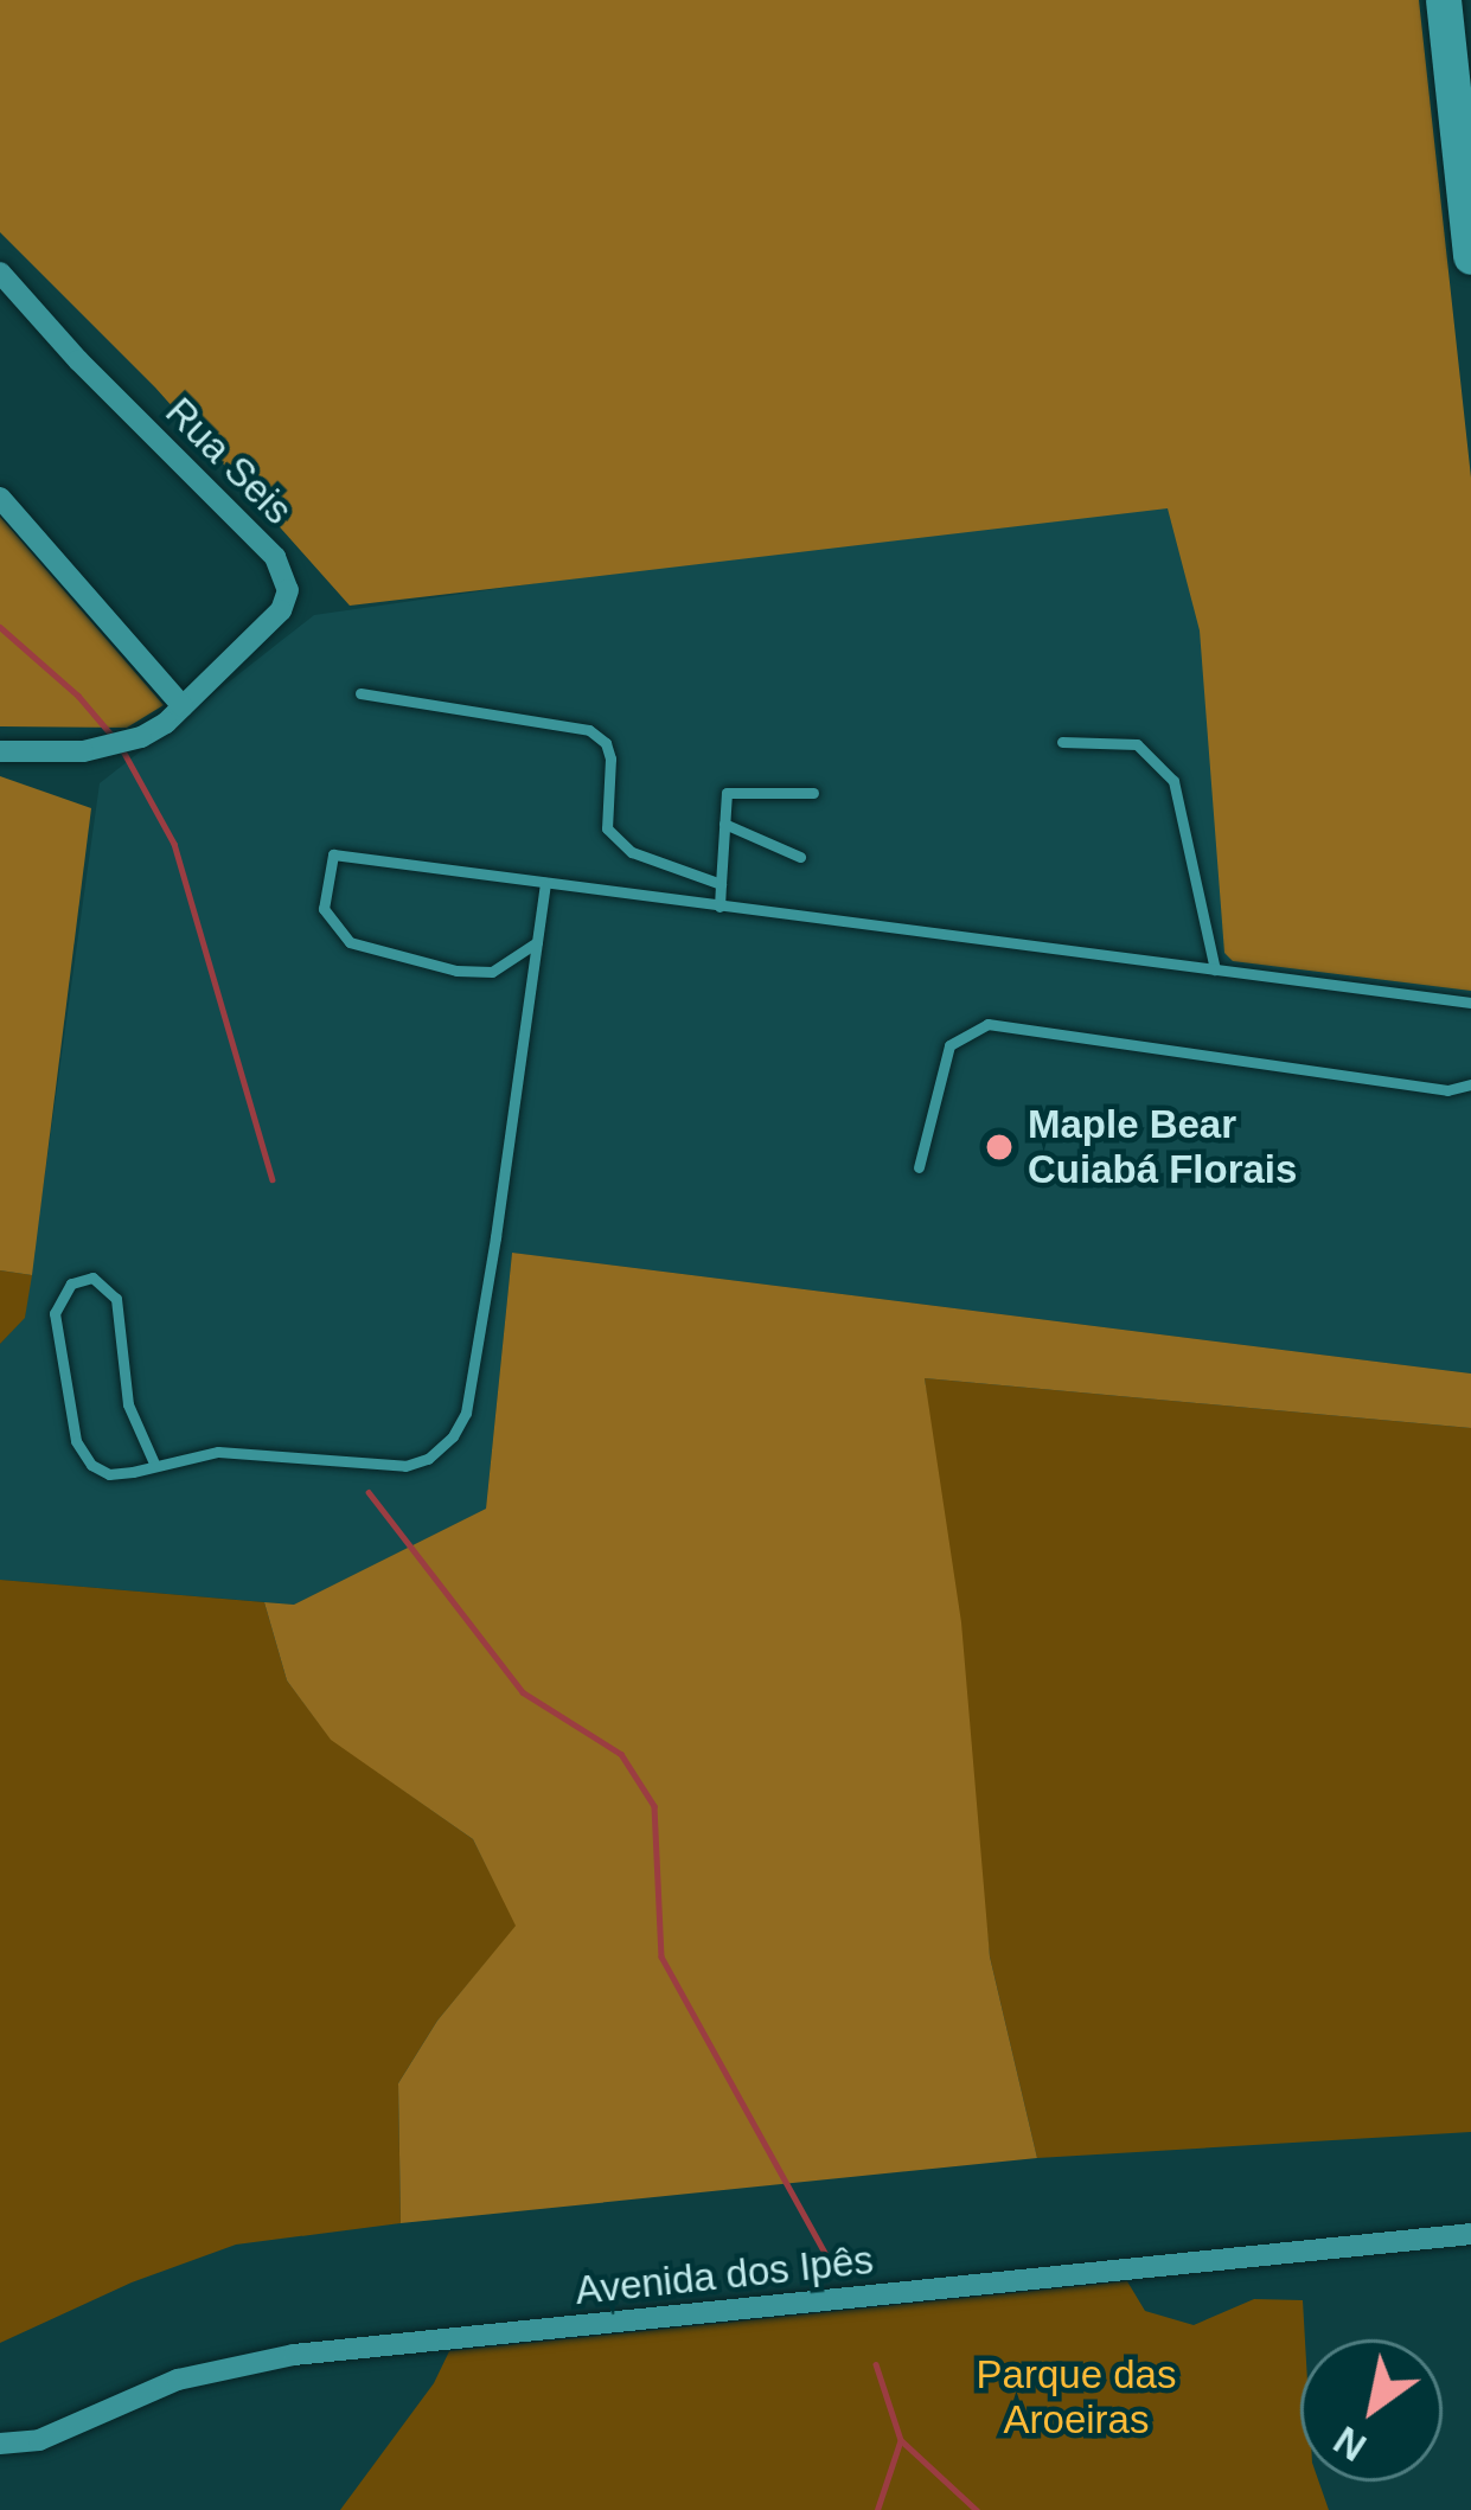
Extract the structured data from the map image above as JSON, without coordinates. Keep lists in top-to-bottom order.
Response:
{
  "streets": {
    "street": ["Rua Seis", "Avenida dos Ipês"]
  },
  "parks": ["Parque das Aroeiras"],
  "places": ["Maple Bear Cuiabá Florais"],
  "north": "bottom left"
}
